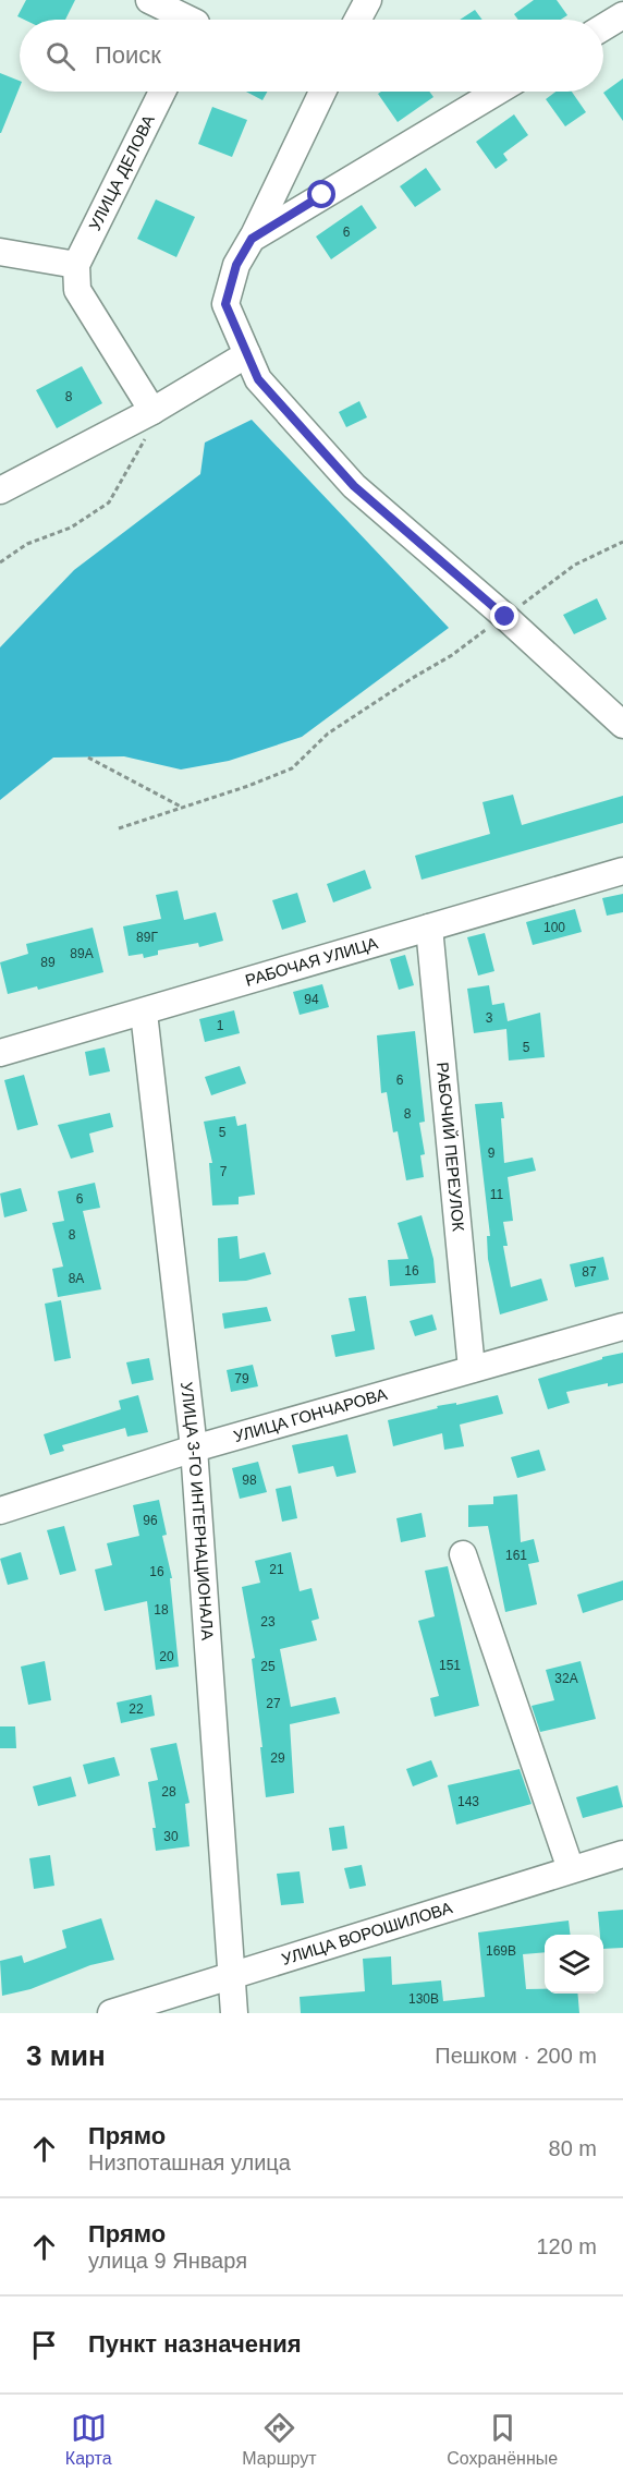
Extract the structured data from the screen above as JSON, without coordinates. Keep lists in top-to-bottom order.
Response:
{
  "streets": {
    "street": [
      "УЛИЦА ДЕЛОВА",
      "РАБОЧАЯ УЛИЦА",
      "РАБОЧИЙ ПЕРЕУЛОК",
      "УЛИЦА ГОНЧАРОВА",
      "УЛИЦА 3-ГО ИНТЕРНАЦИОНАЛА",
      "УЛИЦА ВОРОШИЛОВА"
    ]
  },
  "crossings": [
    ["РАБОЧАЯ УЛИЦА", "РАБОЧИЙ ПЕРЕУЛОК"],
    ["РАБОЧАЯ УЛИЦА", "УЛИЦА 3-ГО ИНТЕРНАЦИОНАЛА"],
    ["РАБОЧИЙ ПЕРЕУЛОК", "УЛИЦА ГОНЧАРОВА"],
    ["УЛИЦА ГОНЧАРОВА", "УЛИЦА 3-ГО ИНТЕРНАЦИОНАЛА"],
    ["УЛИЦА 3-ГО ИНТЕРНАЦИОНАЛА", "УЛИЦА ВОРОШИЛОВА"]
  ],
  "house_numbers": [
    "6",
    "8",
    "100",
    "89Г",
    "89А",
    "89",
    "94",
    "3",
    "1",
    "5",
    "6",
    "8",
    "5",
    "9",
    "7",
    "11",
    "6",
    "8",
    "16",
    "87",
    "8А",
    "79",
    "98",
    "96",
    "161",
    "21",
    "16",
    "18",
    "23",
    "20",
    "151",
    "25",
    "32А",
    "27",
    "22",
    "29",
    "28",
    "143",
    "30",
    "169В",
    "130В"
  ],
  "page": {
    "search": "Поиск",
    "heading": ["3 мин", "Пешком · 200 m"],
    "list": [
      ["Прямо", "Низпоташная улица", "80 m"],
      ["Прямо", "улица 9 Января", "120 m"],
      "Пункт назначения"
    ],
    "nav": ["Карта", "Маршрут", "Сохранённые"]
  }
}
